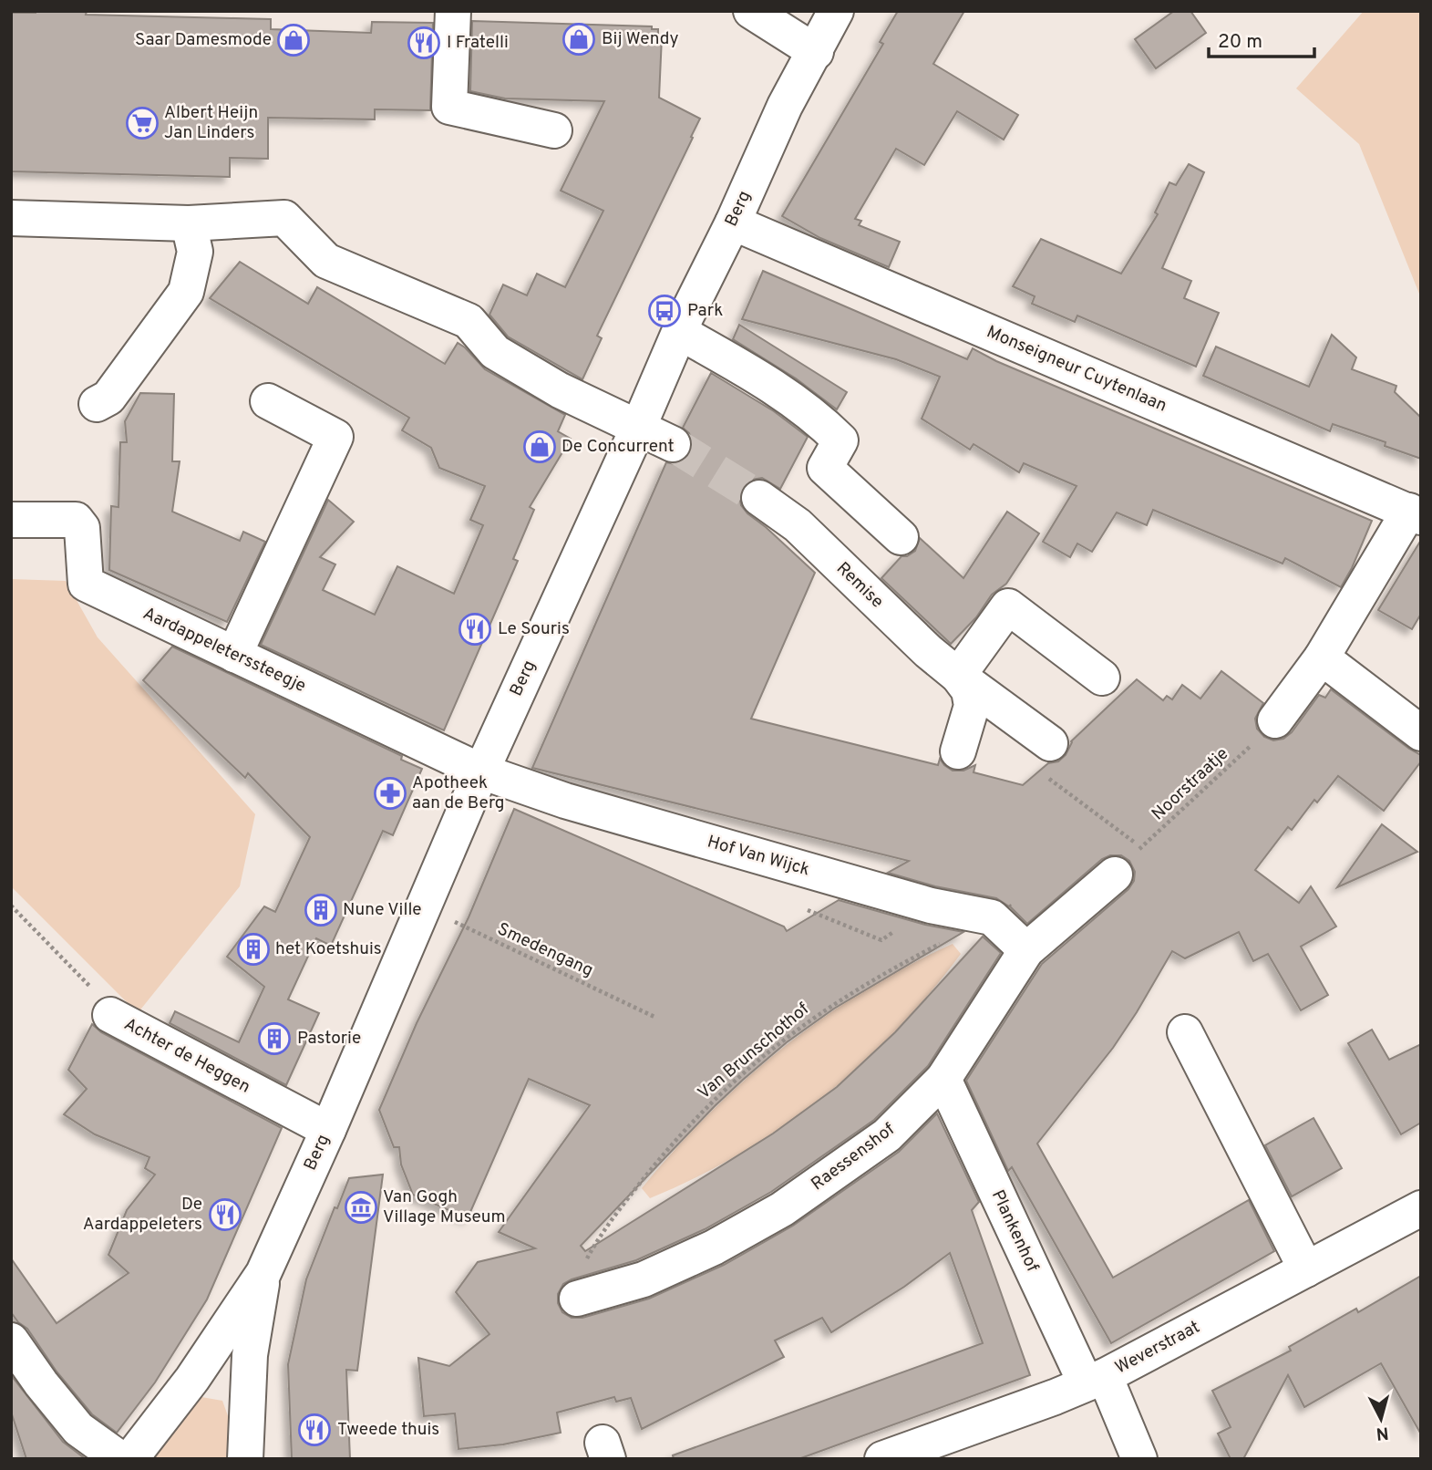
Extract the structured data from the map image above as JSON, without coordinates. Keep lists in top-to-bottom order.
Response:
{
  "streets": {
    "street": [
      "Berg",
      "Monseigneur Cuytenlaan",
      "Remise",
      "Aardappeleterssteegje",
      "Hof Van Wijck",
      "Achter de Heggen",
      "Raessenshof",
      "Plankenhof",
      "Weverstraat"
    ],
    "path": ["Noorstraatje", "Smedengang", "Van Brunschothof"]
  },
  "crossings": [
    ["Berg", "Monseigneur Cuytenlaan"],
    ["Berg", "Aardappeleterssteegje"],
    ["Berg", "Hof Van Wijck"],
    ["Berg", "Smedengang"],
    ["Berg", "Achter de Heggen"],
    ["Remise", "Noorstraatje"],
    ["Aardappeleterssteegje", "Hof Van Wijck"],
    ["Hof Van Wijck", "Raessenshof"],
    ["Van Brunschothof", "Raessenshof"],
    ["Raessenshof", "Plankenhof"],
    ["Plankenhof", "Weverstraat"]
  ],
  "places": {
    "shop": ["Bij Wendy", "Saar Damesmode", "De Concurrent"],
    "restaurant": [
      "I Fratelli",
      "Le Souris",
      "De Aardappeleters",
      "Tweede thuis"
    ],
    "supermarket": ["Albert Heijn Jan Linders"],
    "bus stop": ["Park"],
    "pharmacy": ["Apotheek aan de Berg"],
    "building": ["Nune Ville", "het Koetshuis", "Pastorie"],
    "museum": ["Van Gogh Village Museum"]
  },
  "scale_bar": "20 m",
  "north": "bottom"
}
